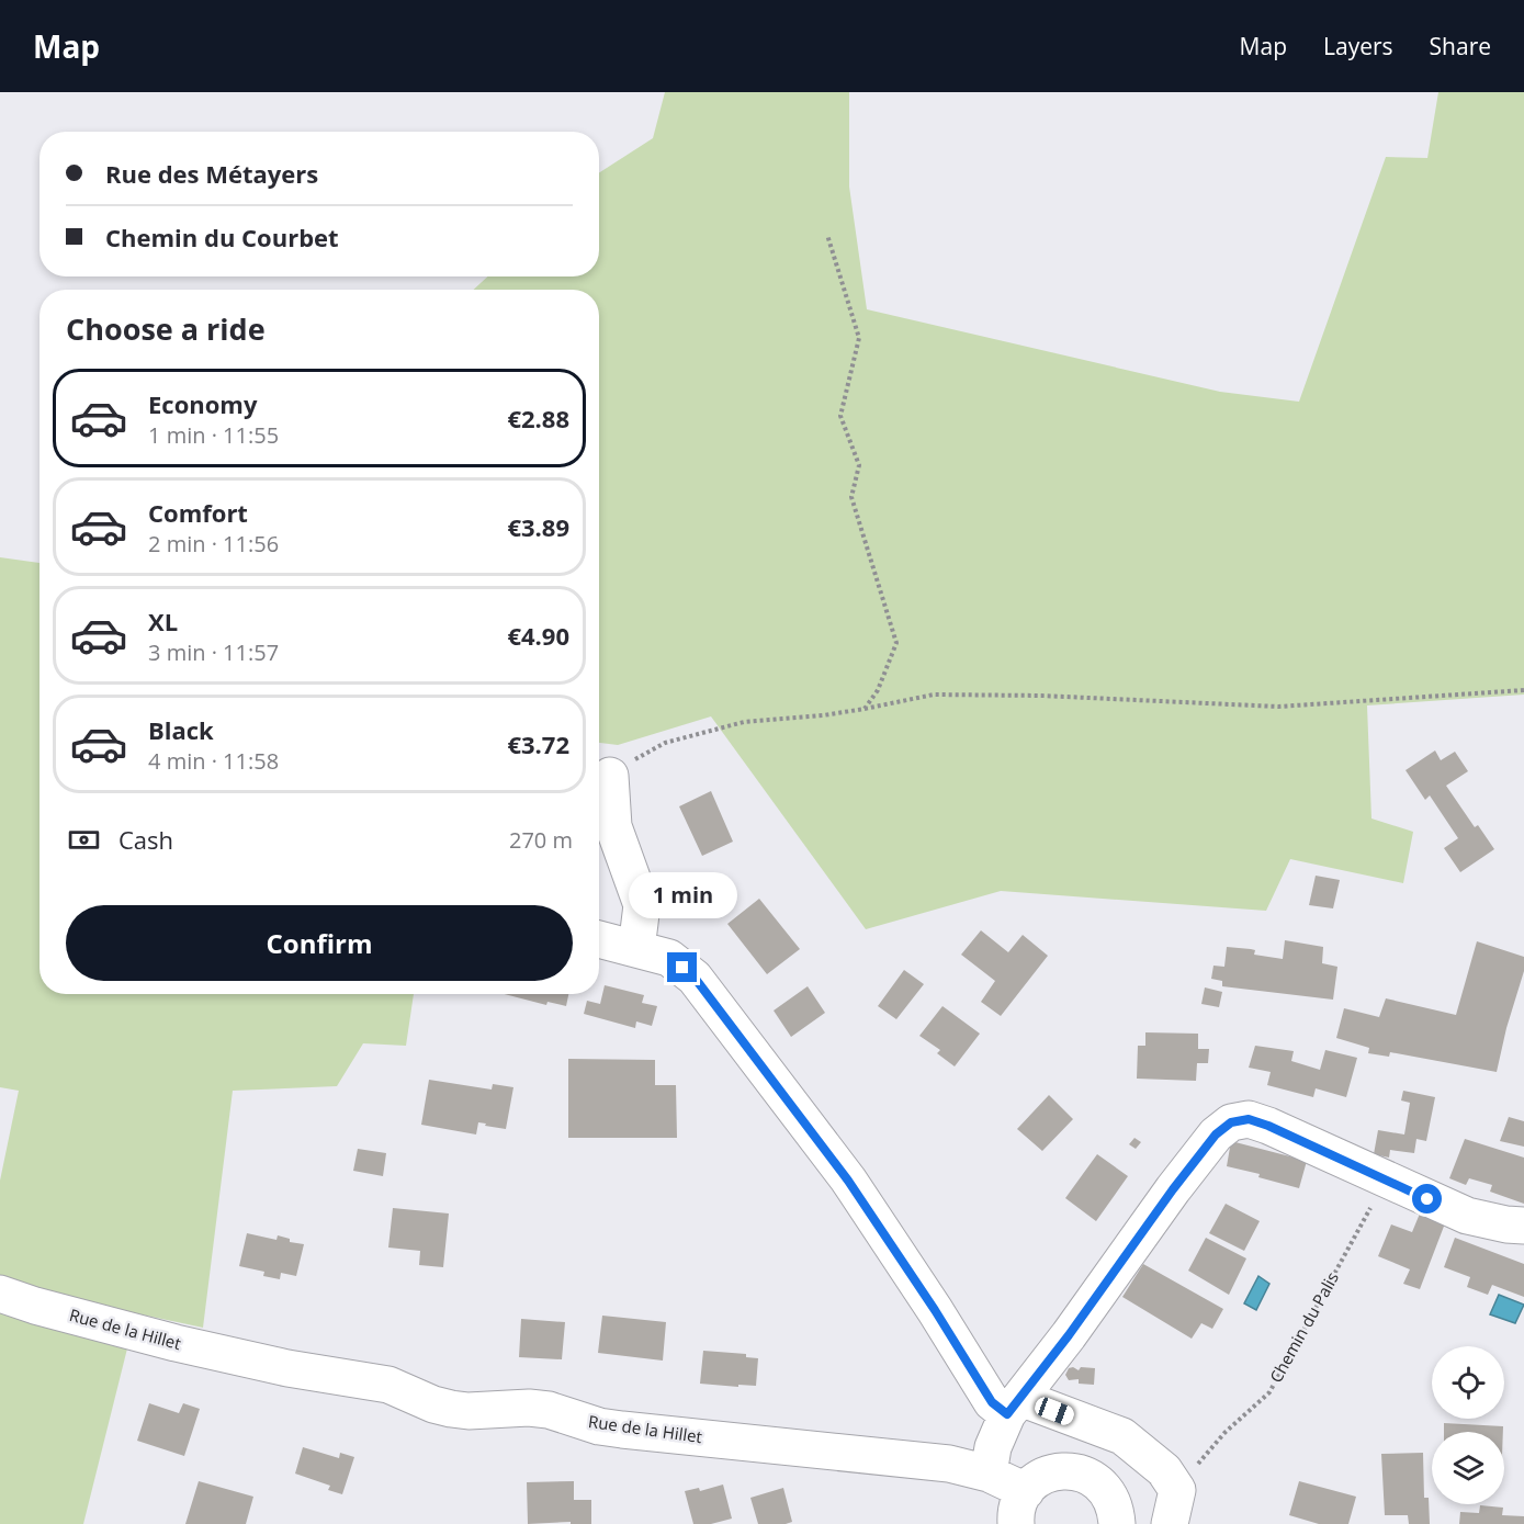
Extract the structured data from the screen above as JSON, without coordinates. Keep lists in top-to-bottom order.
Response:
{
  "streets": {
    "street": ["Rue de la Hillet"],
    "path": ["Chemin du Palis"]
  },
  "page": {
    "header": "Map",
    "nav": ["Map", "Layers", "Share"],
    "banner": ["Rue des Métayers", "Chemin du Courbet"],
    "heading": "Choose a ride",
    "list": [
      {
        "name": "Economy",
        "note": "1 min · 11:55",
        "value": "€2.88"
      },
      {
        "name": "Comfort",
        "note": "2 min · 11:56",
        "value": "€3.89"
      },
      {
        "name": "XL",
        "note": "3 min · 11:57",
        "value": "€4.90"
      },
      {
        "name": "Black",
        "note": "4 min · 11:58",
        "value": "€3.72"
      }
    ],
    "pay": ["Cash", "270 m"],
    "bubble": "1 min",
    "buttons": "Confirm"
  }
}
